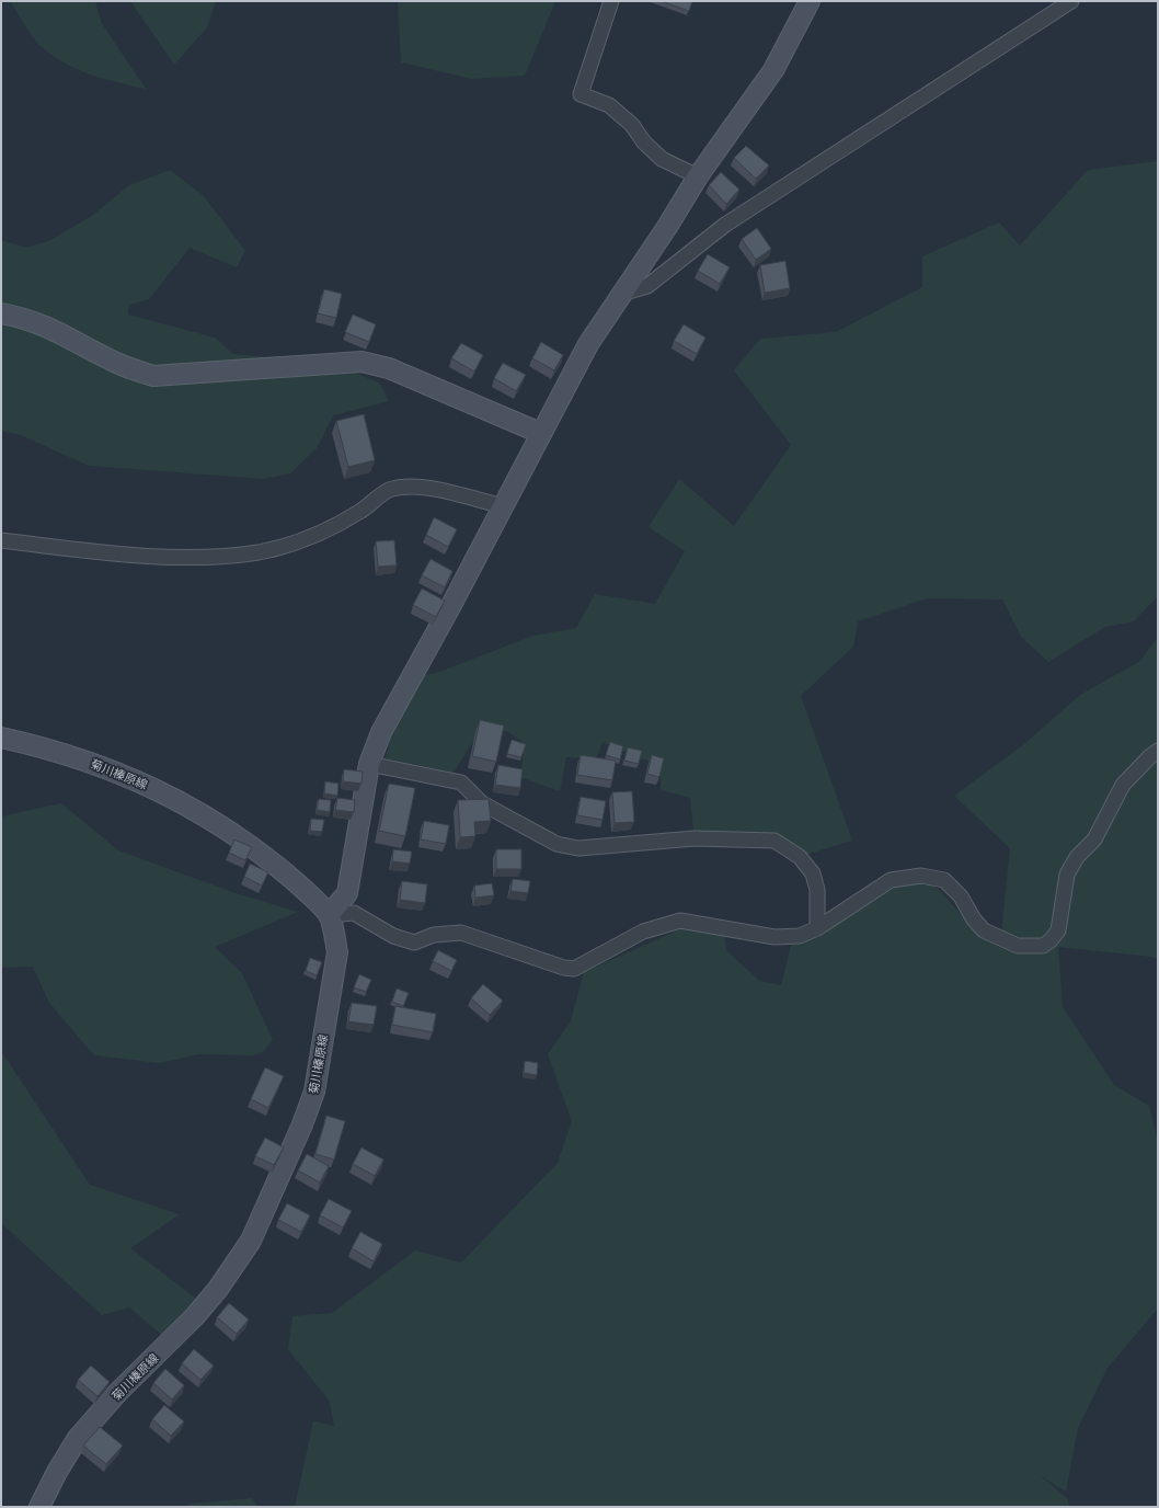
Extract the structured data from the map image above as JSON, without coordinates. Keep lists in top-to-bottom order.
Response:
{
  "streets": {
    "street": ["菊川榛原線"]
  }
}
